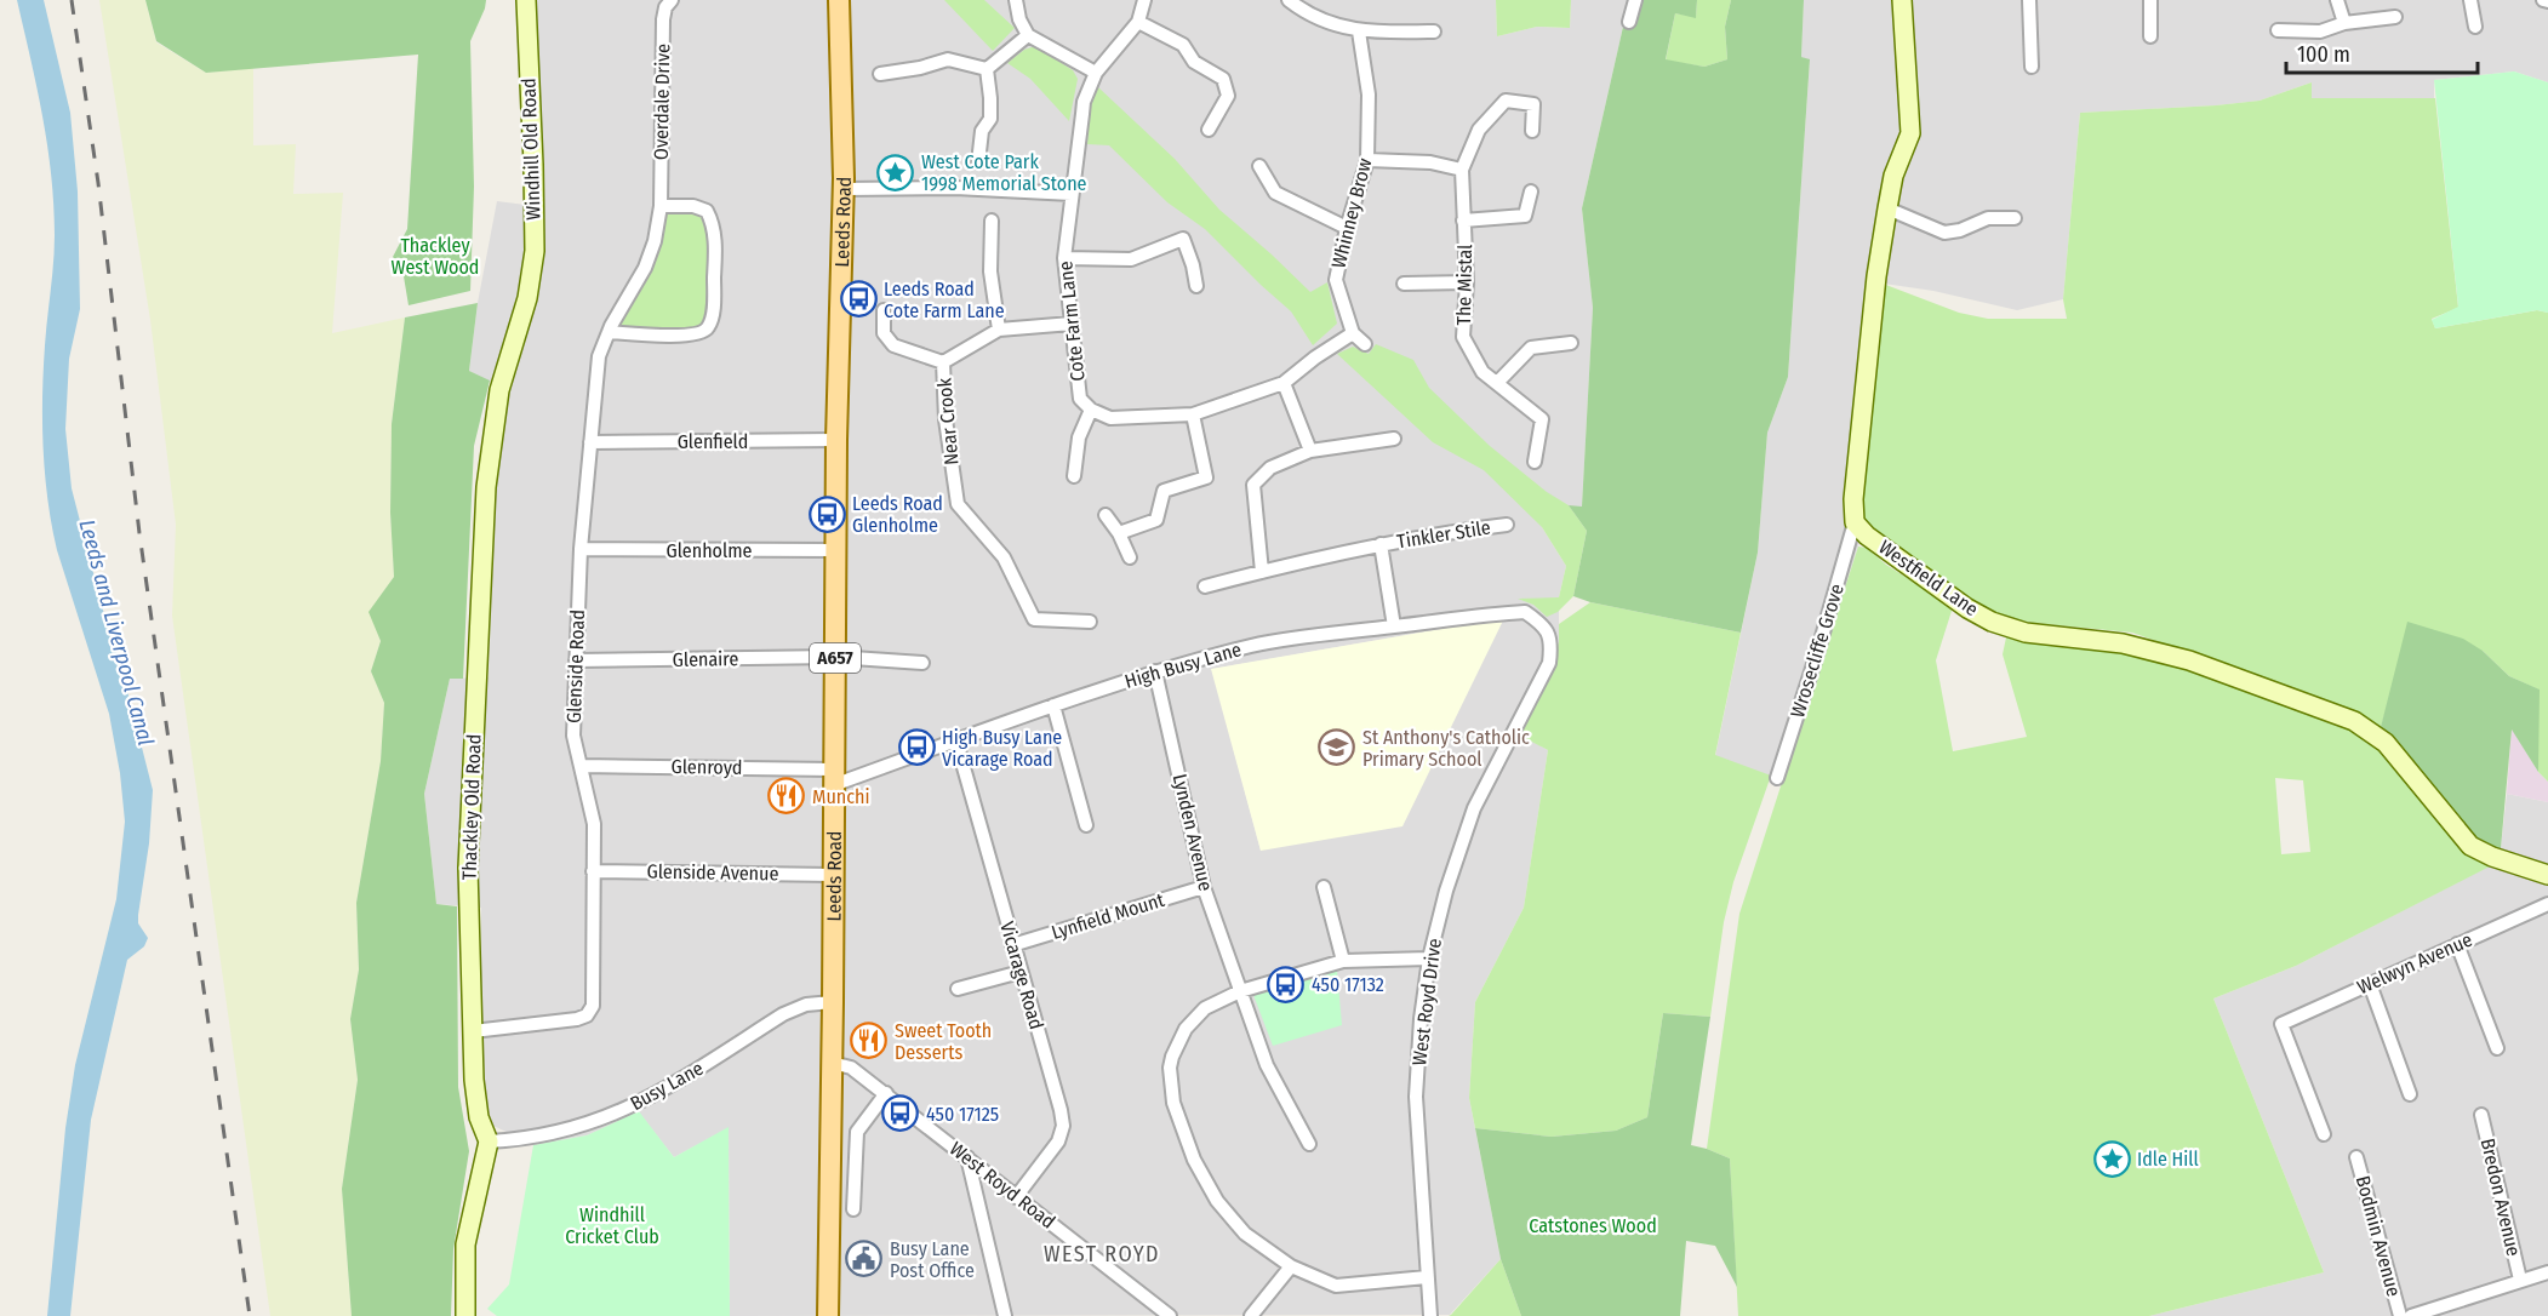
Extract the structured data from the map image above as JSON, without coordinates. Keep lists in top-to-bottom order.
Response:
{
  "streets": {
    "main road": ["Leeds Road", "A657"],
    "street": [
      "Overdale Drive",
      "Windhill Old Road",
      "Whinney Brow",
      "The Mistal",
      "Cote Farm Lane",
      "Near Crook",
      "Glenfield",
      "Tinkler Stile",
      "Glenholme",
      "Westfield Lane",
      "Wrosecliffe Grove",
      "Glenaire",
      "High Busy Lane",
      "Glenside Road",
      "Glenroyd",
      "Thackley Old Road",
      "Lynden Avenue",
      "Glenside Avenue",
      "Lynfield Mount",
      "Welwyn Avenue",
      "Vicarage Road",
      "West Royd Drive",
      "Busy Lane",
      "West Royd Road",
      "Bredon Avenue",
      "Bodmin Avenue"
    ]
  },
  "crossings": [
    ["Overdale Drive", "Glenside Road"],
    ["Windhill Old Road", "Thackley Old Road"],
    ["Leeds Road", "Glenfield"],
    ["Leeds Road", "Glenholme"],
    ["Leeds Road", "Glenaire"],
    ["Leeds Road", "High Busy Lane"],
    ["Leeds Road", "Glenroyd"],
    ["Leeds Road", "Glenside Avenue"],
    ["Leeds Road", "Busy Lane"],
    ["Leeds Road", "West Royd Road"],
    ["Cote Farm Lane", "Near Crook"],
    ["Glenfield", "Glenside Road"],
    ["Tinkler Stile", "High Busy Lane"],
    ["Glenholme", "Glenside Road"],
    ["Westfield Lane", "Wrosecliffe Grove"],
    ["Glenaire", "Glenside Road"],
    ["High Busy Lane", "Glenroyd"],
    ["High Busy Lane", "Lynden Avenue"],
    ["High Busy Lane", "Vicarage Road"],
    ["High Busy Lane", "West Royd Drive"],
    ["Glenside Road", "Glenroyd"],
    ["Glenside Road", "Thackley Old Road"],
    ["Glenside Road", "Glenside Avenue"],
    ["Thackley Old Road", "Busy Lane"],
    ["Lynden Avenue", "Lynfield Mount"],
    ["Lynfield Mount", "Vicarage Road"],
    ["Vicarage Road", "West Royd Road"]
  ],
  "districts": ["WEST ROYD"],
  "water": ["Leeds and Liverpool Canal"],
  "parks": ["Thackley West Wood", "Windhill Cricket Club", "Catstones Wood"],
  "places": {
    "place": ["West Cote Park 1998 Memorial Stone", "Idle Hill"],
    "bus stop": [
      "Leeds Road Cote Farm Lane",
      "Leeds Road Glenholme",
      "High Busy Lane Vicarage Road",
      "450 17132",
      "450 17125"
    ],
    "school or university": ["St Anthony's Catholic Primary School"],
    "restaurant": ["Munchi", "Sweet Tooth Desserts"],
    "public building": ["Busy Lane Post Office"]
  },
  "scale_bar": "100 m"
}
